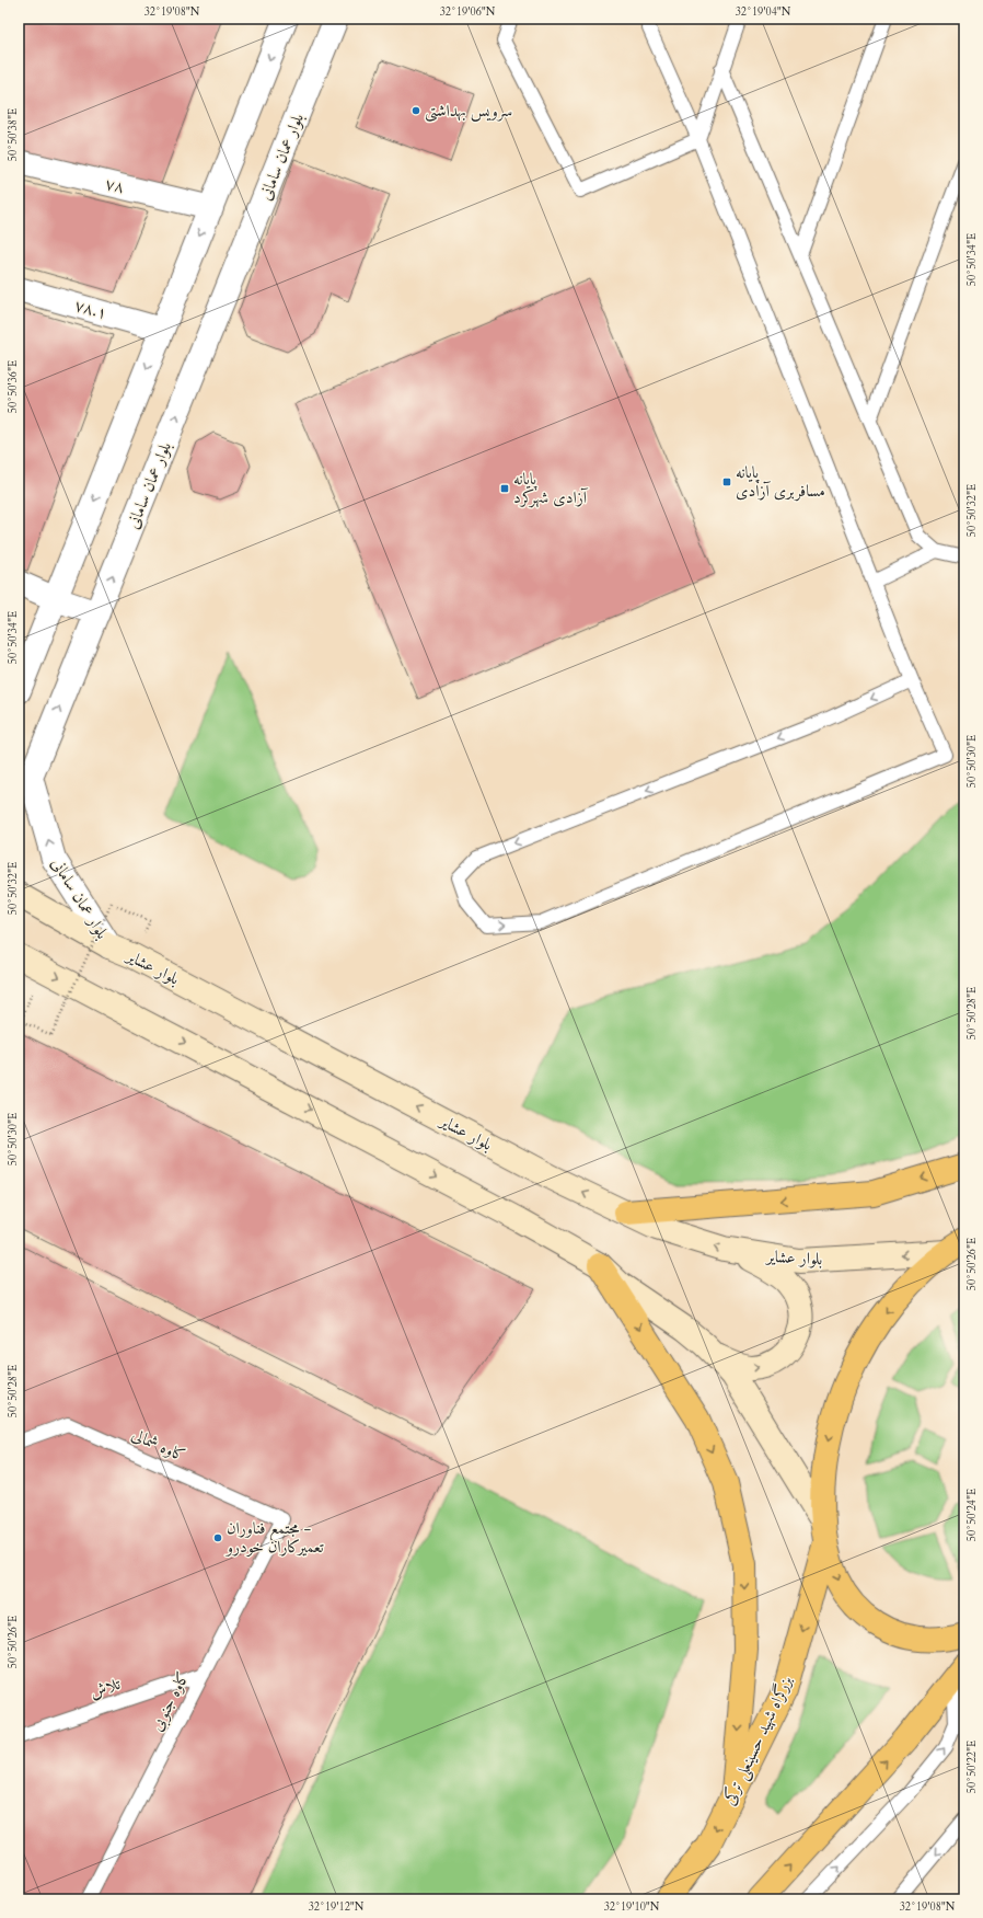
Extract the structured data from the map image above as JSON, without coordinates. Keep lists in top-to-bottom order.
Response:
{
  "streets": {
    "main road": ["بلوار عشایر", "بزرگراه شهید حسینعلی ترکی"],
    "street": ["بلوار عمان سامانی", "۷۸", "۷۸.۱"],
    "lane": ["کاوه شمالی", "تلاش", "کاوه جنوبی"]
  },
  "crossings": [
    ["بلوار عمان سامانی", "بلوار عشایر"],
    ["کاوه شمالی", "کاوه جنوبی"],
    ["تلاش", "کاوه جنوبی"]
  ],
  "places": {
    "other": ["سرویس بهداشتی", "مجتمع فناوران - تعمیرکاران خودرو"],
    "transit": ["پایانه مسافربری آزادی", "پایانه آزادی شهرکرد"]
  },
  "coordinates": [
    "32°19'08\"N",
    "32°19'06\"N",
    "32°19'04\"N",
    "50°50'38\"E",
    "50°50'34\"E",
    "50°50'36\"E",
    "50°50'32\"E",
    "50°50'30\"E",
    "50°50'28\"E",
    "50°50'26\"E",
    "50°50'24\"E",
    "50°50'22\"E",
    "32°19'12\"N",
    "32°19'10\"N"
  ]
}
